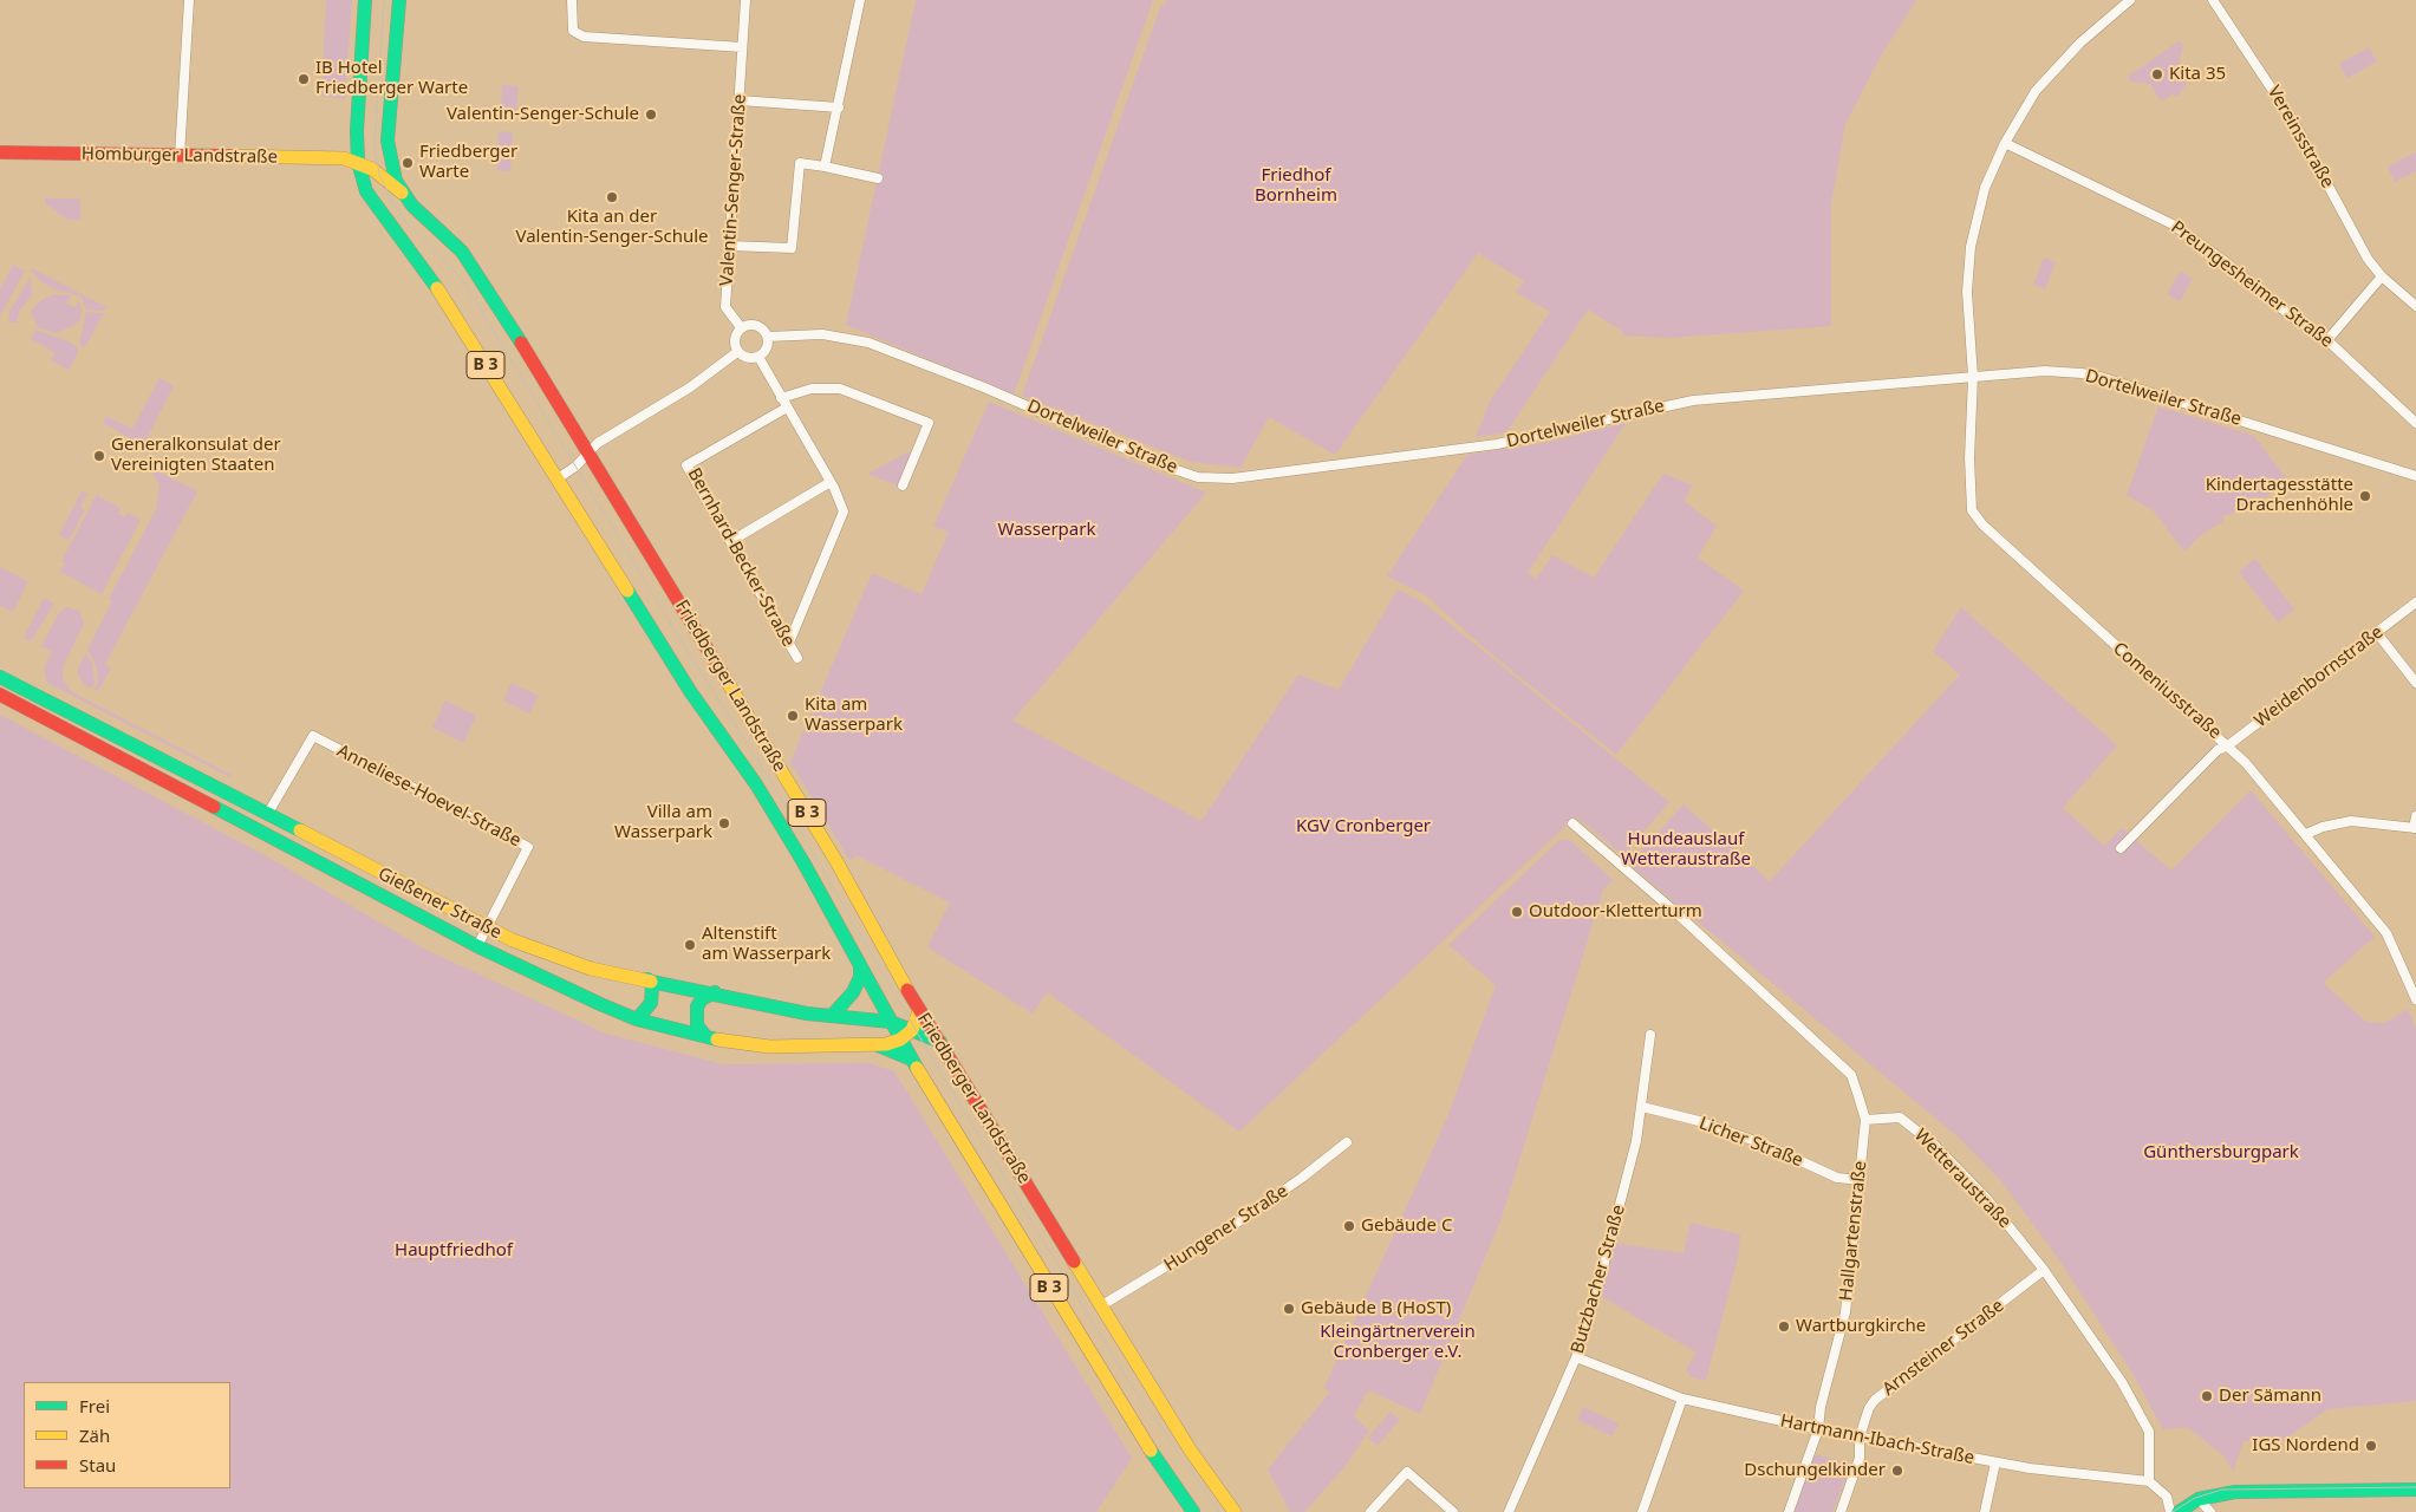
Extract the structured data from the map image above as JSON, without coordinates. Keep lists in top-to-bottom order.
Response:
{
  "streets": {
    "main road": [
      "Homburger Landstraße",
      "B 3",
      "Friedberger Landstraße",
      "Gießener Straße"
    ],
    "street": [
      "Vereinsstraße",
      "Valentin-Senger-Straße",
      "Preungesheimer Straße",
      "Dortelweiler Straße",
      "Bernhard-Becker-Straße",
      "Weidenbornstraße",
      "Comeniusstraße",
      "Anneliese-Hoevel-Straße",
      "Licher Straße",
      "Wetteraustraße",
      "Hungener Straße",
      "Hallgartenstraße",
      "Butzbacher Straße",
      "Arnsteiner Straße",
      "Hartmann-Ibach-Straße"
    ]
  },
  "crossings": [
    ["Homburger Landstraße", "Friedberger Landstraße"],
    ["Valentin-Senger-Straße", "Dortelweiler Straße"],
    ["Preungesheimer Straße", "Comeniusstraße"],
    ["Dortelweiler Straße", "Comeniusstraße"],
    ["Weidenbornstraße", "Comeniusstraße"],
    ["Friedberger Landstraße", "Gießener Straße"],
    ["Friedberger Landstraße", "Hungener Straße"],
    ["Anneliese-Hoevel-Straße", "Gießener Straße"],
    ["Licher Straße", "Hallgartenstraße"],
    ["Licher Straße", "Butzbacher Straße"],
    ["Wetteraustraße", "Hallgartenstraße"],
    ["Wetteraustraße", "Arnsteiner Straße"],
    ["Wetteraustraße", "Hartmann-Ibach-Straße"],
    ["Hallgartenstraße", "Hartmann-Ibach-Straße"],
    ["Butzbacher Straße", "Hartmann-Ibach-Straße"],
    ["Arnsteiner Straße", "Hartmann-Ibach-Straße"]
  ],
  "parks": [
    "Friedhof Bornheim",
    "Wasserpark",
    "KGV Cronberger",
    "Hundeauslauf Wetteraustraße",
    "Günthersburgpark",
    "Hauptfriedhof",
    "Kleingärtnerverein Cronberger e.V."
  ],
  "places": [
    "Kita 35",
    "IB Hotel Friedberger Warte",
    "Valentin-Senger-Schule",
    "Friedberger Warte",
    "Kita an der Valentin-Senger-Schule",
    "Generalkonsulat der Vereinigten Staaten",
    "Kindertagesstätte Drachenhöhle",
    "Kita am Wasserpark",
    "Villa am Wasserpark",
    "Outdoor-Kletterturm",
    "Altenstift am Wasserpark",
    "Gebäude C",
    "Gebäude B (HoST)",
    "Wartburgkirche",
    "Der Sämann",
    "IGS Nordend",
    "Dschungelkinder"
  ],
  "legend": ["Frei", "Zäh", "Stau"]
}
